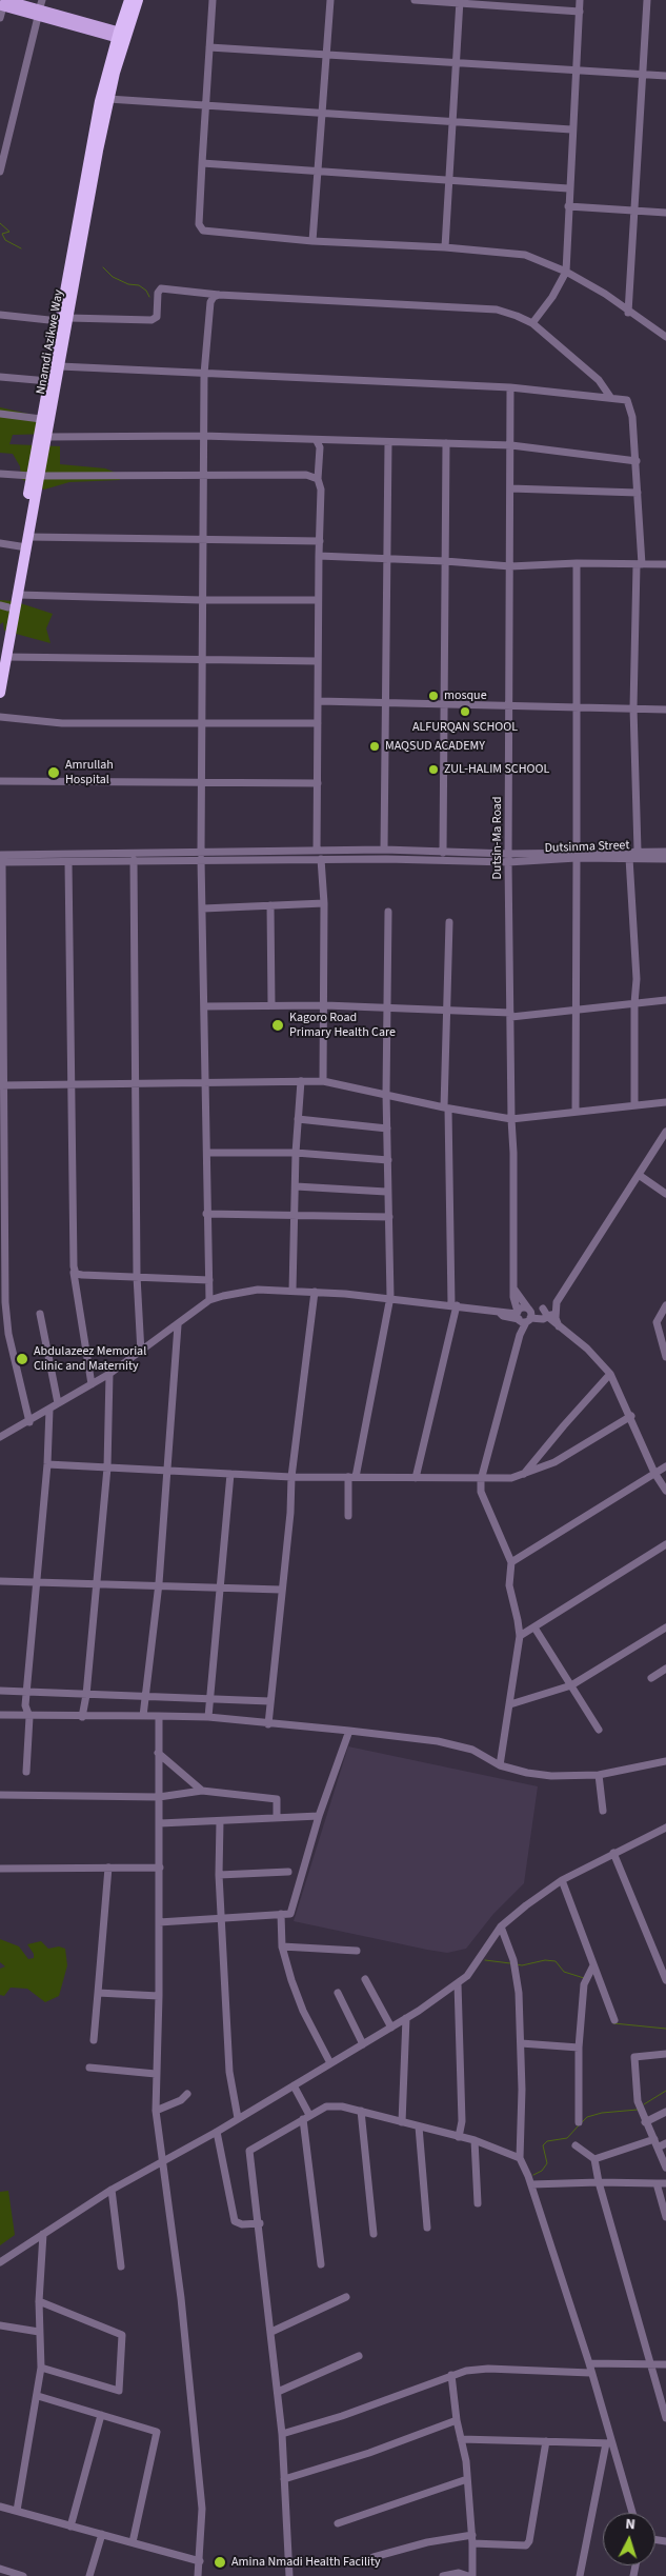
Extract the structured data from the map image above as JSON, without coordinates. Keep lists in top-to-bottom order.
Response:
{
  "streets": {
    "highway": ["Nnamdi Azikwe Way"],
    "street": ["Dutsin-Ma Road", "Dutsinma Street"]
  },
  "crossings": [
    ["Dutsin-Ma Road", "Dutsinma Street"]
  ],
  "places": [
    "mosque",
    "ALFURQAN SCHOOL",
    "MAQSUD ACADEMY",
    "ZUL-HALIM SCHOOL",
    "Amrullah Hospital",
    "Kagoro Road Primary Health Care",
    "Abdulazeez Memorial Clinic and Maternity",
    "Amina Nmadi Health Facility"
  ],
  "north": "top"
}
